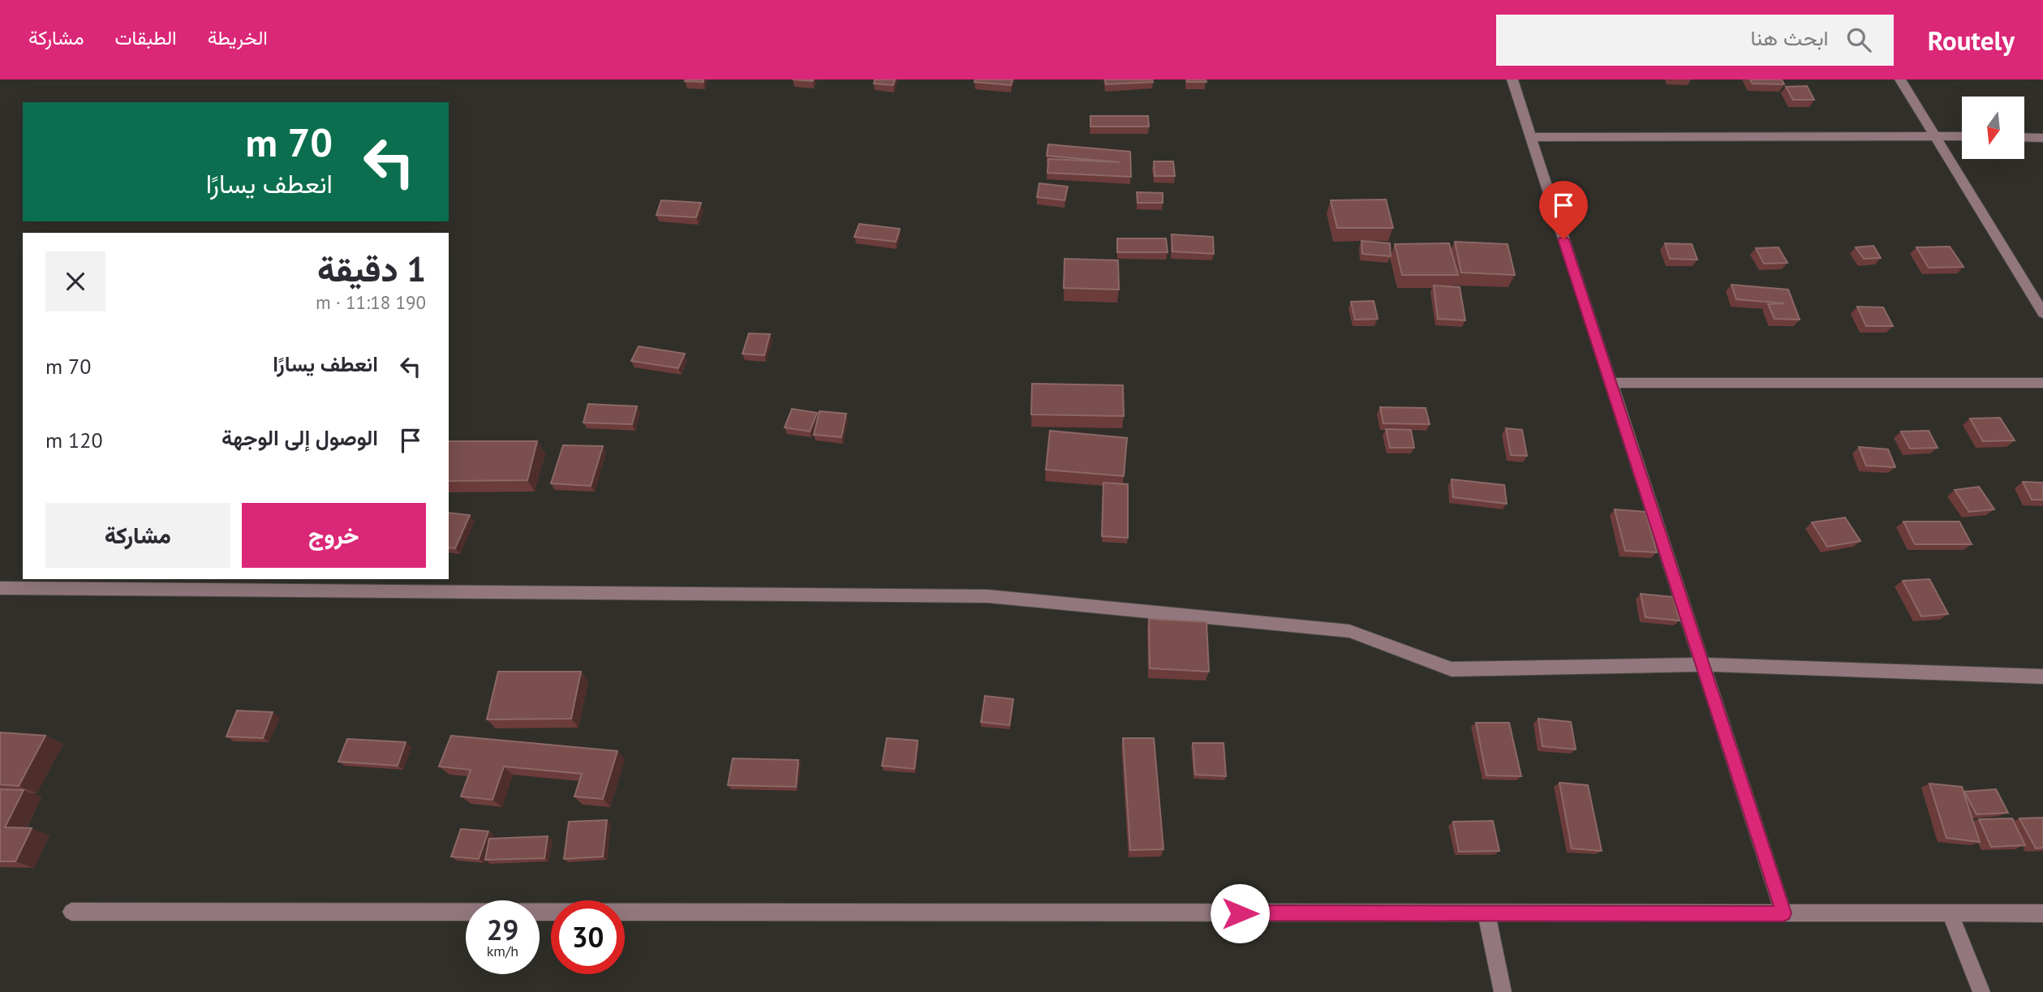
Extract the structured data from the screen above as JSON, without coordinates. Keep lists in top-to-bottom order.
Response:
{
  "north": "bottom",
  "page": {
    "header": "Routely",
    "search": "ابحث هنا",
    "nav": ["الخريطة", "الطبقات", "مشاركة"],
    "turn": ["70 m", "انعطف يسارًا"],
    "heading": ["1 دقيقة", "190 m · 11:18"],
    "list": [
      {
        "name": "انعطف يسارًا",
        "value": "70 m"
      },
      {
        "name": "الوصول إلى الوجهة",
        "value": "120 m"
      }
    ],
    "buttons": ["خروج", "مشاركة"],
    "speed": "29 km/h",
    "limit": "30"
  }
}
